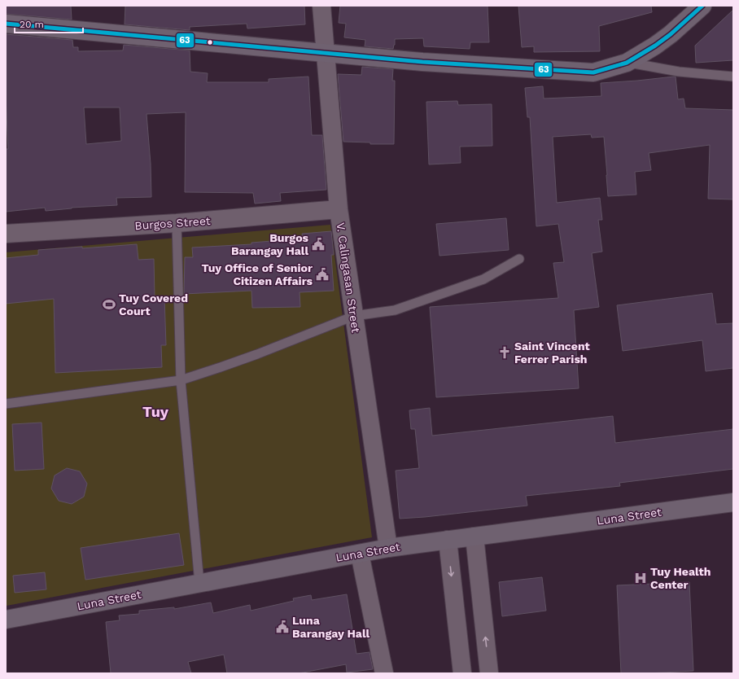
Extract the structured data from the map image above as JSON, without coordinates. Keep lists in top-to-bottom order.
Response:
{
  "streets": {
    "street": ["Burgos Street", "V. Calingasan Street", "Luna Street"]
  },
  "crossings": [
    ["Burgos Street", "V. Calingasan Street"],
    ["V. Calingasan Street", "Luna Street"]
  ],
  "districts": ["Tuy"],
  "places": {
    "public building": ["Burgos Barangay Hall", "Tuy Office of Senior Citizen Affairs", "Luna Barangay Hall"],
    "sports": ["Tuy Covered Court"],
    "church": ["Saint Vincent Ferrer Parish"],
    "hospital": ["Tuy Health Center"]
  },
  "lines": ["transit line 63"],
  "scale_bar": "20 m"
}
